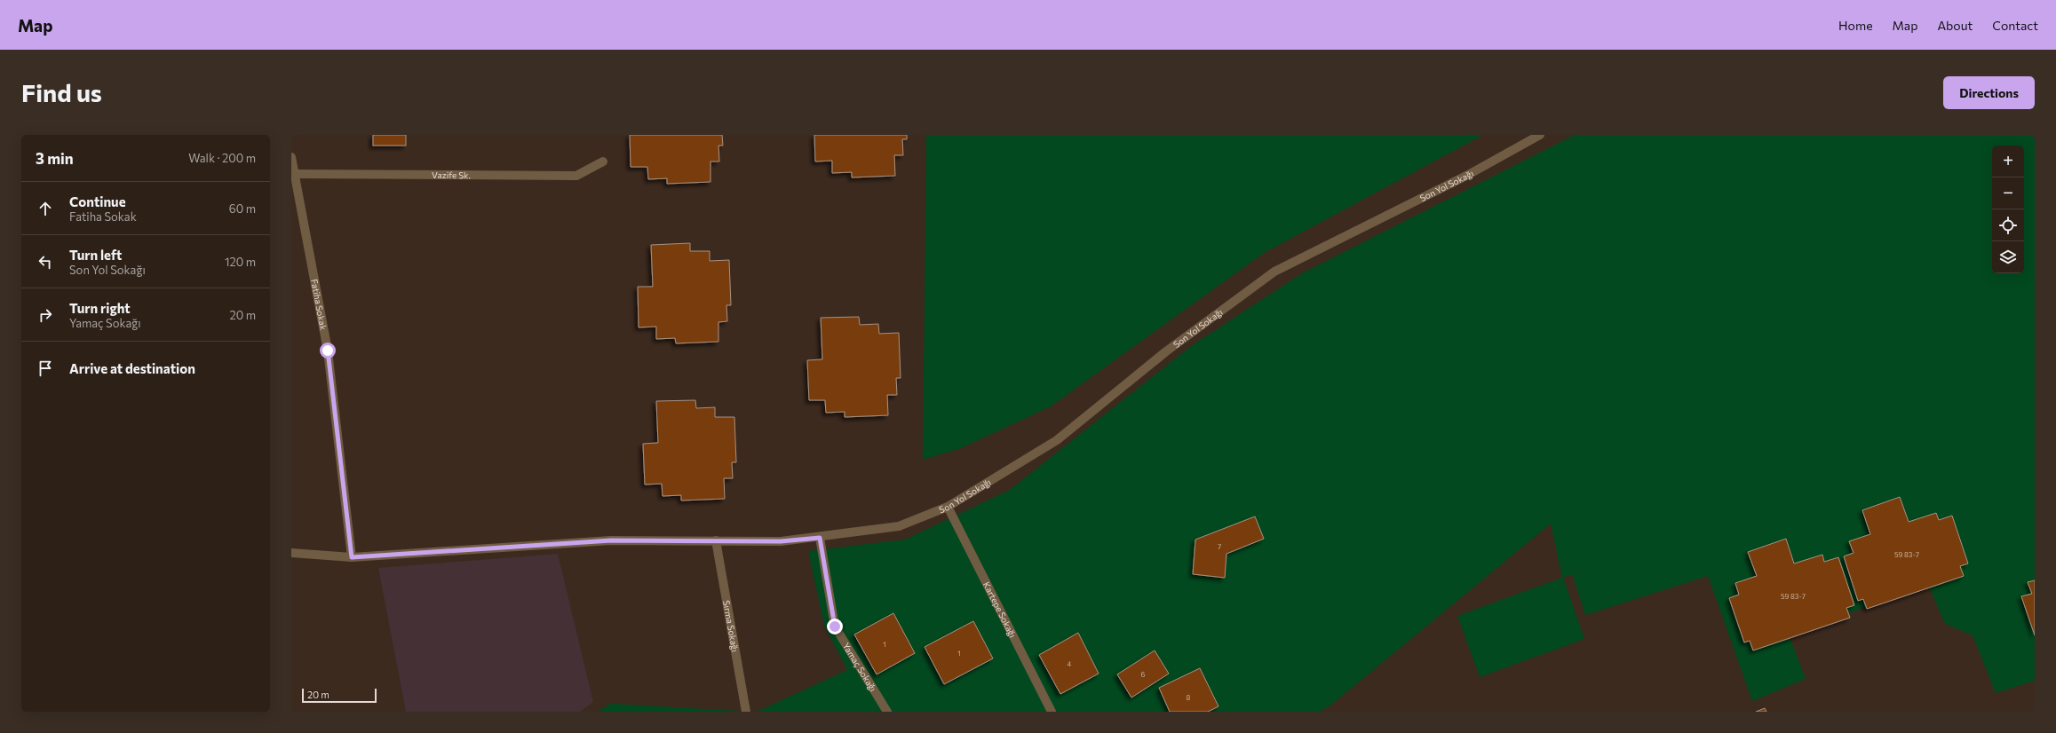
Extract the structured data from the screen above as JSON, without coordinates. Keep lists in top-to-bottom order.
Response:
{
  "streets": {
    "street": [
      "Vazife Sk.",
      "Son Yol Sokağı",
      "Fatiha Sokak",
      "Kartepe Sokağı",
      "Sırma Sokağı",
      "Yamaç Sokağı"
    ]
  },
  "crossings": [
    ["Vazife Sk.", "Fatiha Sokak"],
    ["Son Yol Sokağı", "Fatiha Sokak"],
    ["Son Yol Sokağı", "Kartepe Sokağı"],
    ["Son Yol Sokağı", "Sırma Sokağı"],
    ["Son Yol Sokağı", "Yamaç Sokağı"]
  ],
  "house_numbers": [
    "7",
    "59 83-7",
    "59 83-7",
    "1",
    "1",
    "4",
    "6",
    "8"
  ],
  "scale_bar": "20 m",
  "page": {
    "header": "Map",
    "nav": [
      "Home",
      "Map",
      "About",
      "Contact"
    ],
    "buttons": "Directions",
    "title": "Find us",
    "heading": ["3 min", "Walk · 200 m"],
    "map_buttons": ["+", "−"],
    "list": [
      ["Continue", "Fatiha Sokak", "60 m"],
      ["Turn left", "Son Yol Sokağı", "120 m"],
      ["Turn right", "Yamaç Sokağı", "20 m"],
      "Arrive at destination"
    ],
    "scale": "20 m"
  }
}
